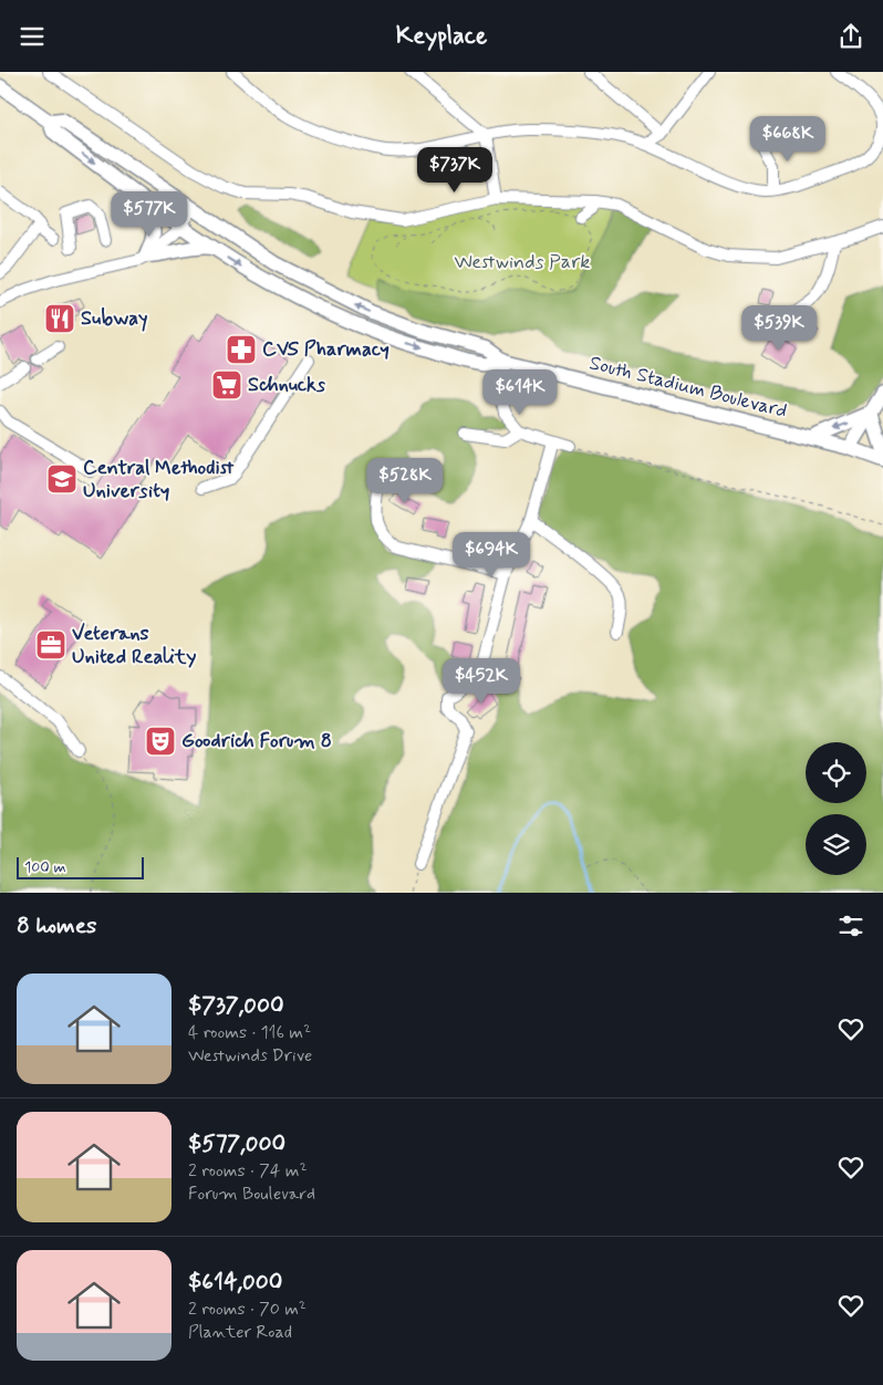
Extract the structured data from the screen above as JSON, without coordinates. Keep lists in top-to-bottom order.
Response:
{
  "streets": {
    "main road": ["South Stadium Boulevard"]
  },
  "parks": ["Westwinds Park"],
  "places": {
    "restaurant": ["Subway"],
    "pharmacy": ["CVS Pharmacy"],
    "supermarket": ["Schnucks"],
    "school or university": ["Central Methodist University"],
    "office": ["Veterans United Reality"],
    "theatre": ["Goodrich Forum 8"]
  },
  "scale_bar": "100 m",
  "page": {
    "header": "Keyplace",
    "price": [
      "$668K",
      "$737K",
      "$577K",
      "$539K",
      "$614K",
      "$528K",
      "$694K",
      "$452K"
    ],
    "scale": "100 m",
    "heading": "8 homes",
    "list": [
      {
        "name": "$737,000",
        "note": "4 rooms · 116 m² · Westwinds Drive"
      },
      {
        "name": "$577,000",
        "note": "2 rooms · 74 m² · Forum Boulevard"
      },
      {
        "name": "$614,000",
        "note": "2 rooms · 70 m² · Planter Road"
      }
    ]
  }
}
